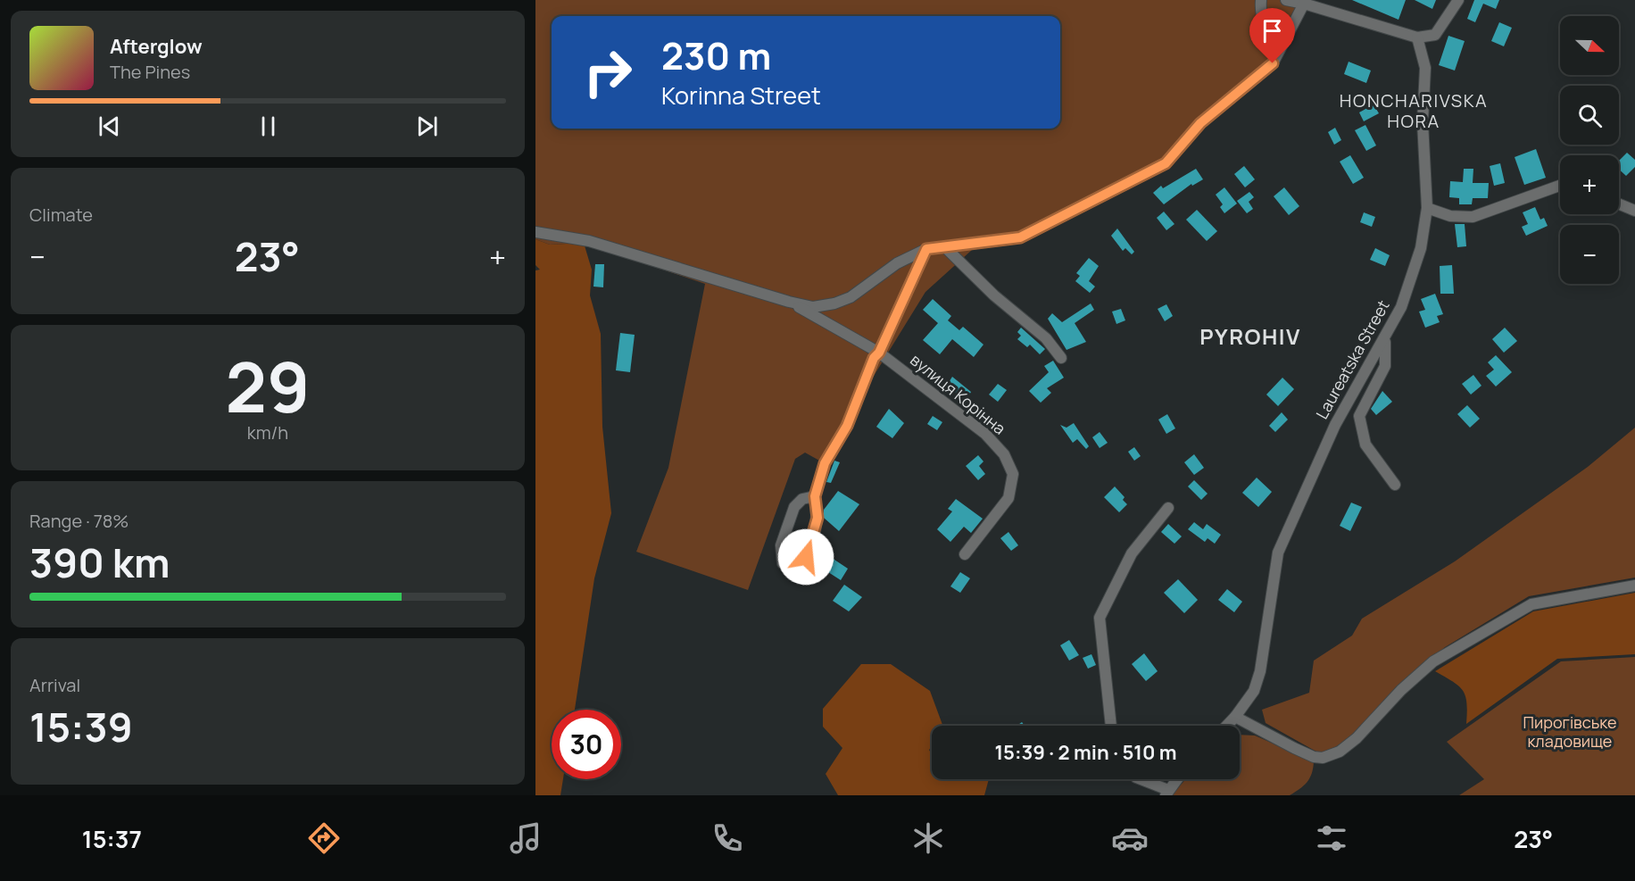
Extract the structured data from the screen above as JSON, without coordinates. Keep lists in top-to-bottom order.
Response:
{
  "streets": {
    "street": ["Laureatska Street", "вулиця Корінна"]
  },
  "districts": ["HONCHARIVSKA HORA", "PYROHIV"],
  "parks": ["Пирогівське кладовище"],
  "north": "right",
  "page": {
    "map_buttons": ["+", "−"],
    "turn": ["230 m", "Korinna Street"],
    "song": ["Afterglow", "The Pines"],
    "tile": [
      "Climate",
      ["29", "km/h"],
      ["Range · 78%", "390 km"],
      ["Arrival", "15:39"]
    ],
    "heat": ["−", "23°", "+"],
    "limit": "30",
    "trip": "15:39 · 2 min · 510 m",
    "tabs": ["15:37", "23°"]
  }
}
